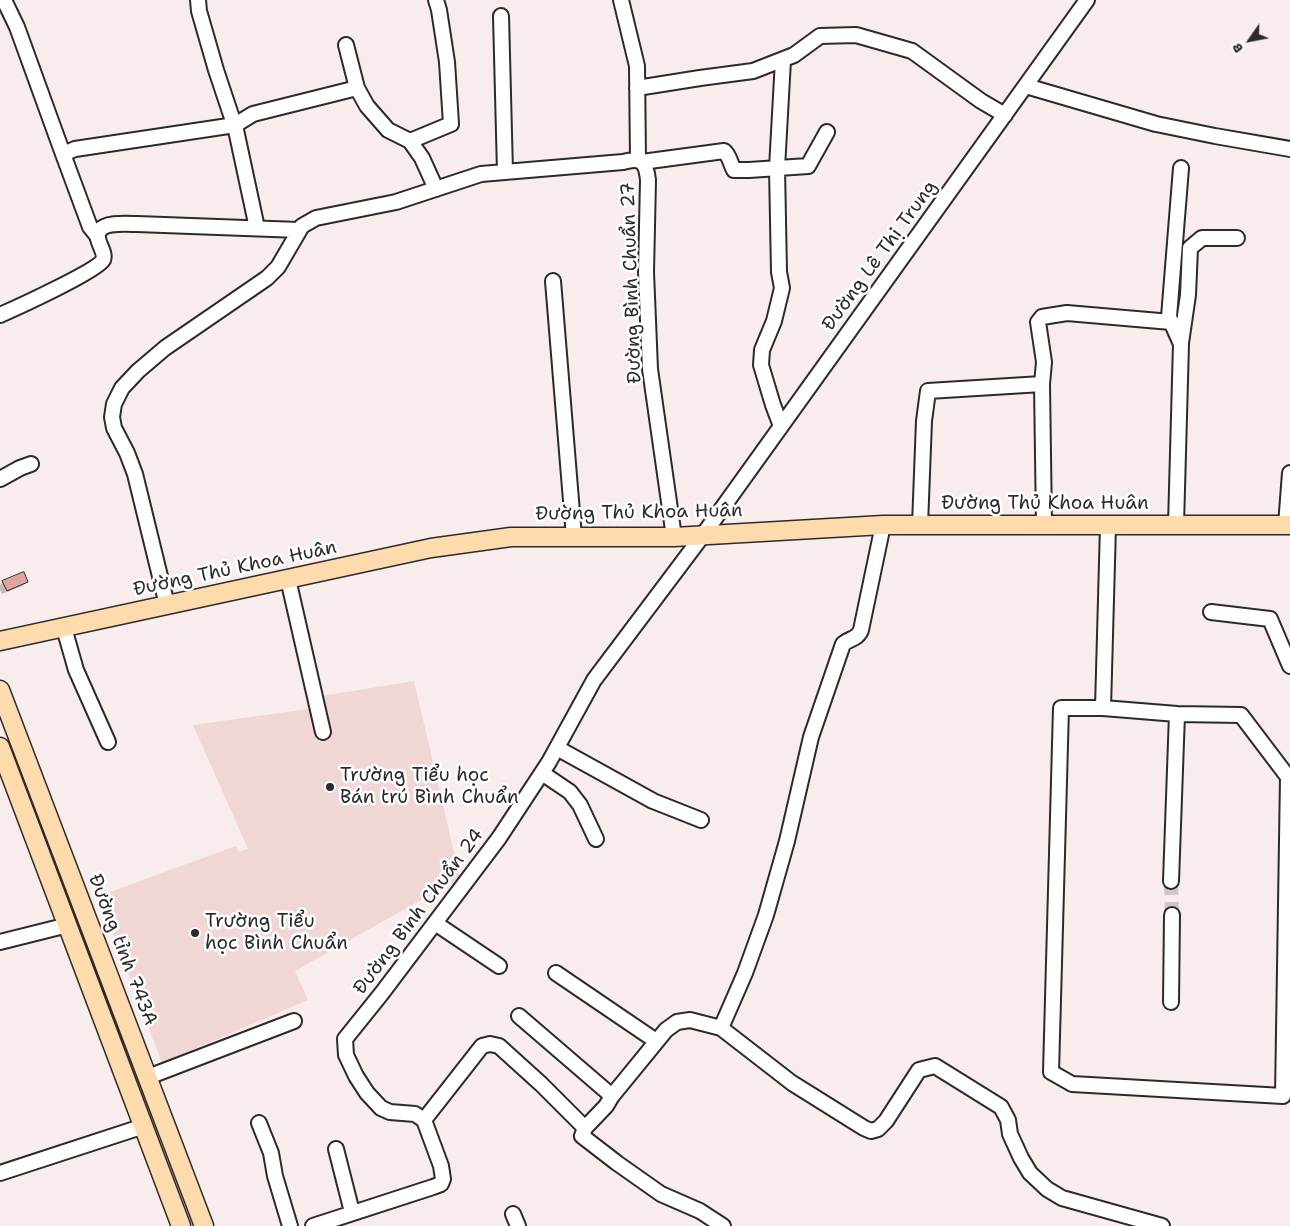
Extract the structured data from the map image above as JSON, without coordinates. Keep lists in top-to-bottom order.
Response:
{
  "streets": {
    "main road": ["Đường Thủ Khoa Huân", "Đường tỉnh 743A"],
    "street": ["Đường Lê Thị Trung", "Đường Bình Chuẩn 27", "Đường Bình Chuẩn 24"]
  },
  "crossings": [
    ["Đường Lê Thị Trung", "Đường Thủ Khoa Huân"],
    ["Đường Lê Thị Trung", "Đường Bình Chuẩn 24"],
    ["Đường Bình Chuẩn 27", "Đường Thủ Khoa Huân"],
    ["Đường Thủ Khoa Huân", "Đường Bình Chuẩn 24"]
  ],
  "places": ["Trường Tiểu học Bán trú Bình Chuẩn", "Trường Tiểu học Bình Chuẩn"],
  "north": "bottom left"
}
